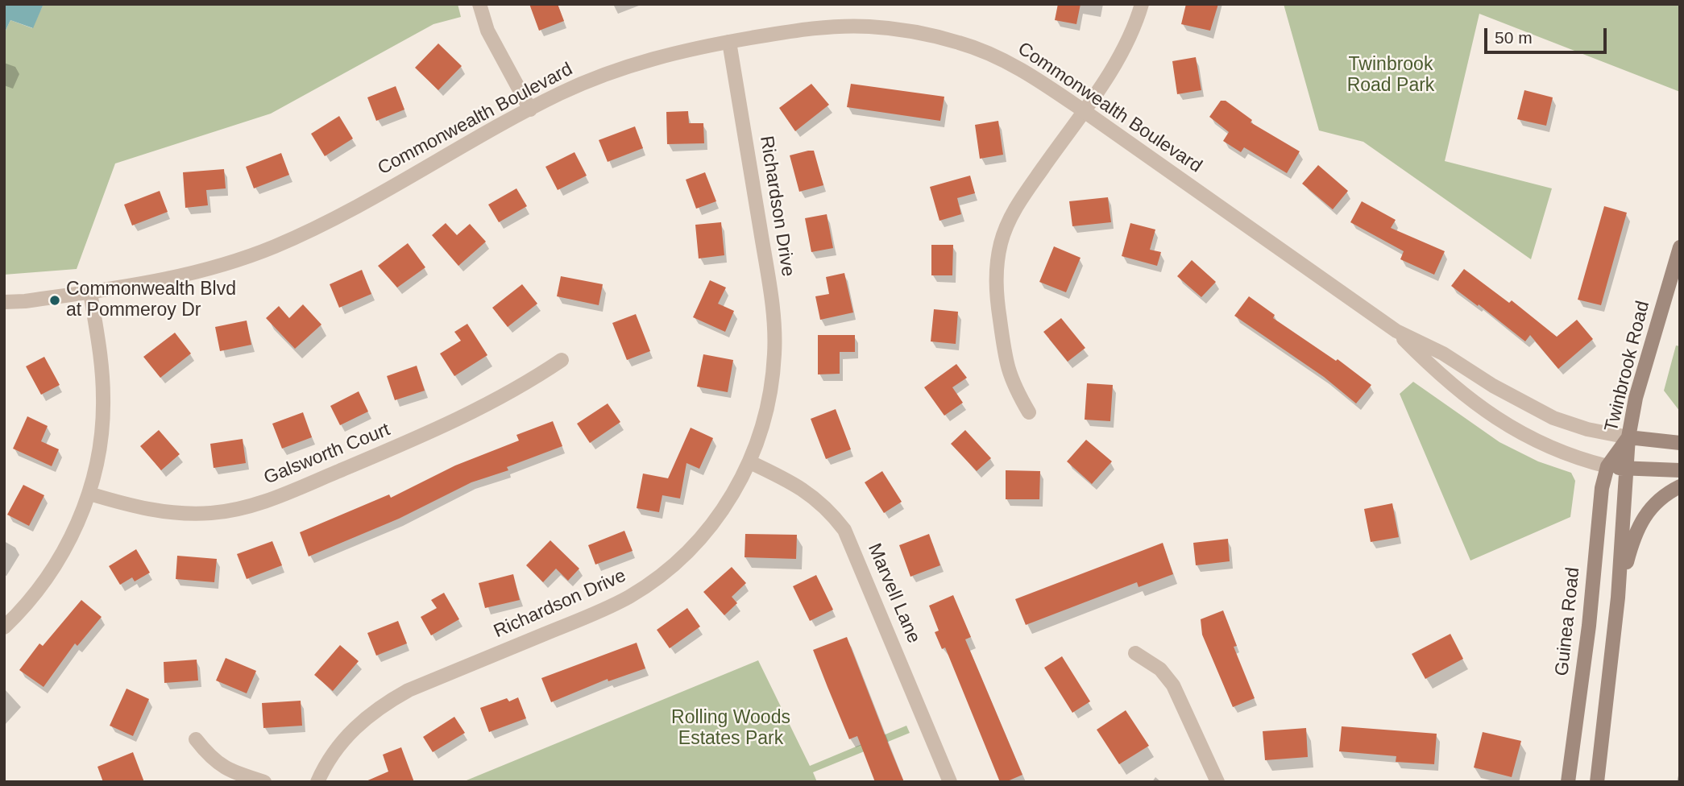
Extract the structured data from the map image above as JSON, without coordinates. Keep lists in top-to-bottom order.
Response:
{
  "streets": {
    "main road": ["Twinbrook Road", "Guinea Road"],
    "street": [
      "Commonwealth Boulevard",
      "Richardson Drive",
      "Galsworth Court",
      "Marvell Lane"
    ]
  },
  "crossings": [
    ["Commonwealth Boulevard", "Richardson Drive"],
    ["Commonwealth Boulevard", "Twinbrook Road"],
    ["Commonwealth Boulevard", "Guinea Road"],
    ["Richardson Drive", "Marvell Lane"],
    ["Twinbrook Road", "Guinea Road"]
  ],
  "parks": ["Twinbrook Road Park", "Rolling Woods Estates Park"],
  "places": ["Commonwealth Blvd at Pommeroy Dr"],
  "scale_bar": "50 m"
}
